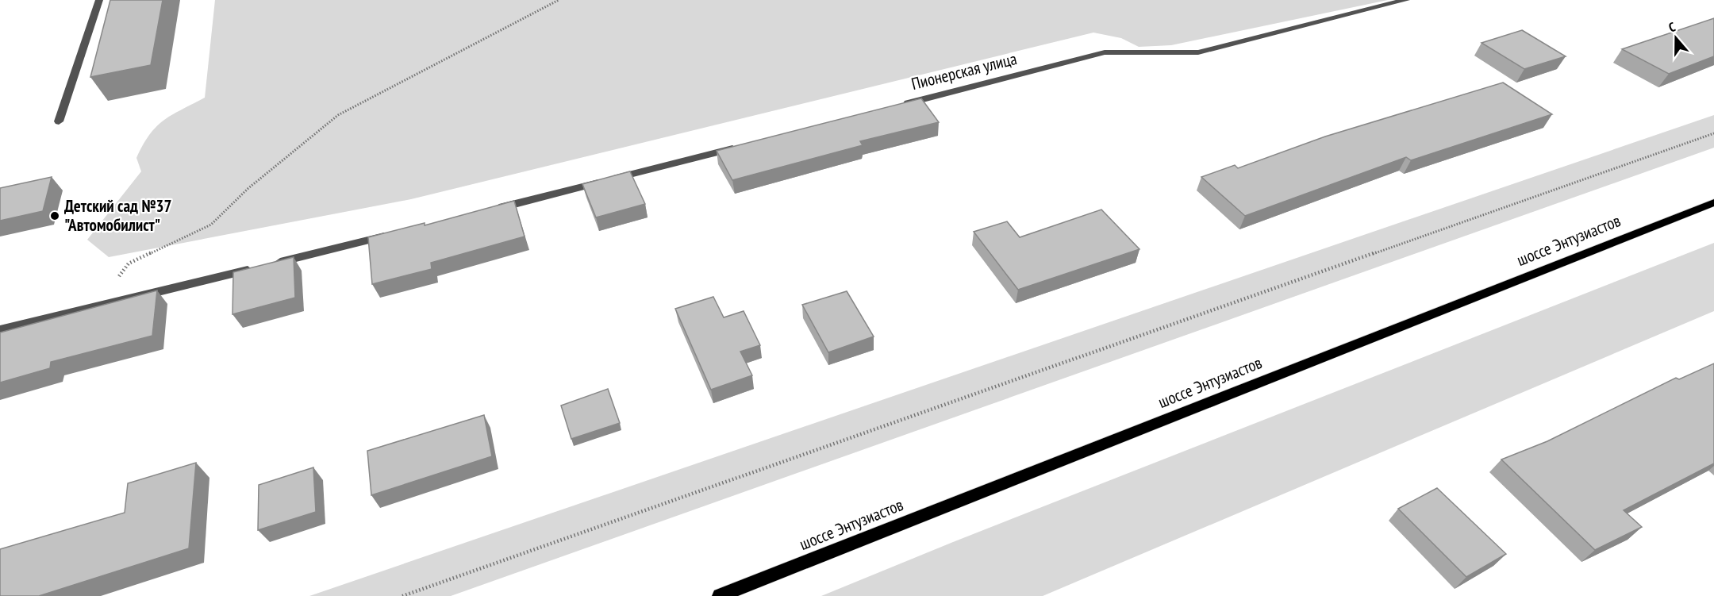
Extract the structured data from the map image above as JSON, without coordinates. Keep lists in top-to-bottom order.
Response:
{
  "streets": {
    "main road": ["шоссе Энтузиастов"],
    "street": ["Пионерская улица"]
  },
  "places": ["Детский сад №37 \"Автомобилист\""],
  "north": "top"
}
